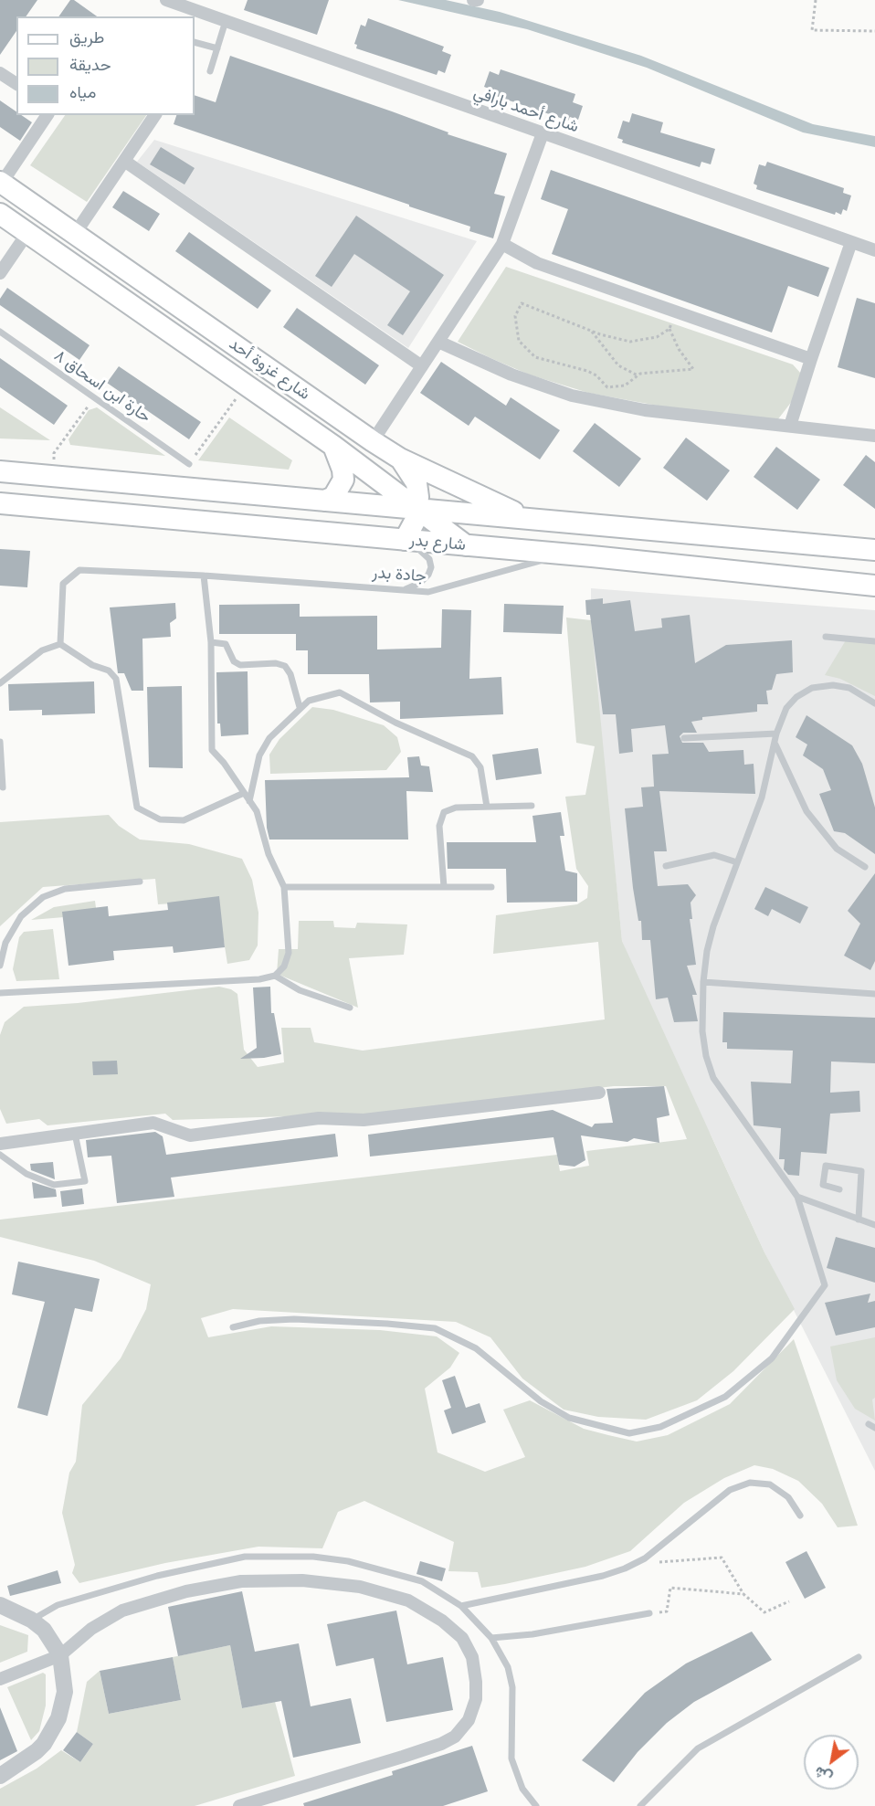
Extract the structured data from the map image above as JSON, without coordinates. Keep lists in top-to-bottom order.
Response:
{
  "streets": {
    "main road": ["شارع غزوة أحد", "شارع بدر"],
    "street": ["شارع أحمد بارافي"],
    "lane": ["حارة ابن اسحاق ٨", "جادة بدر"]
  },
  "crossings": [
    ["شارع غزوة أحد", "شارع بدر"],
    ["شارع بدر", "جادة بدر"]
  ],
  "legend": ["طريق", "حديقة", "مياه"],
  "north": "bottom left"
}
